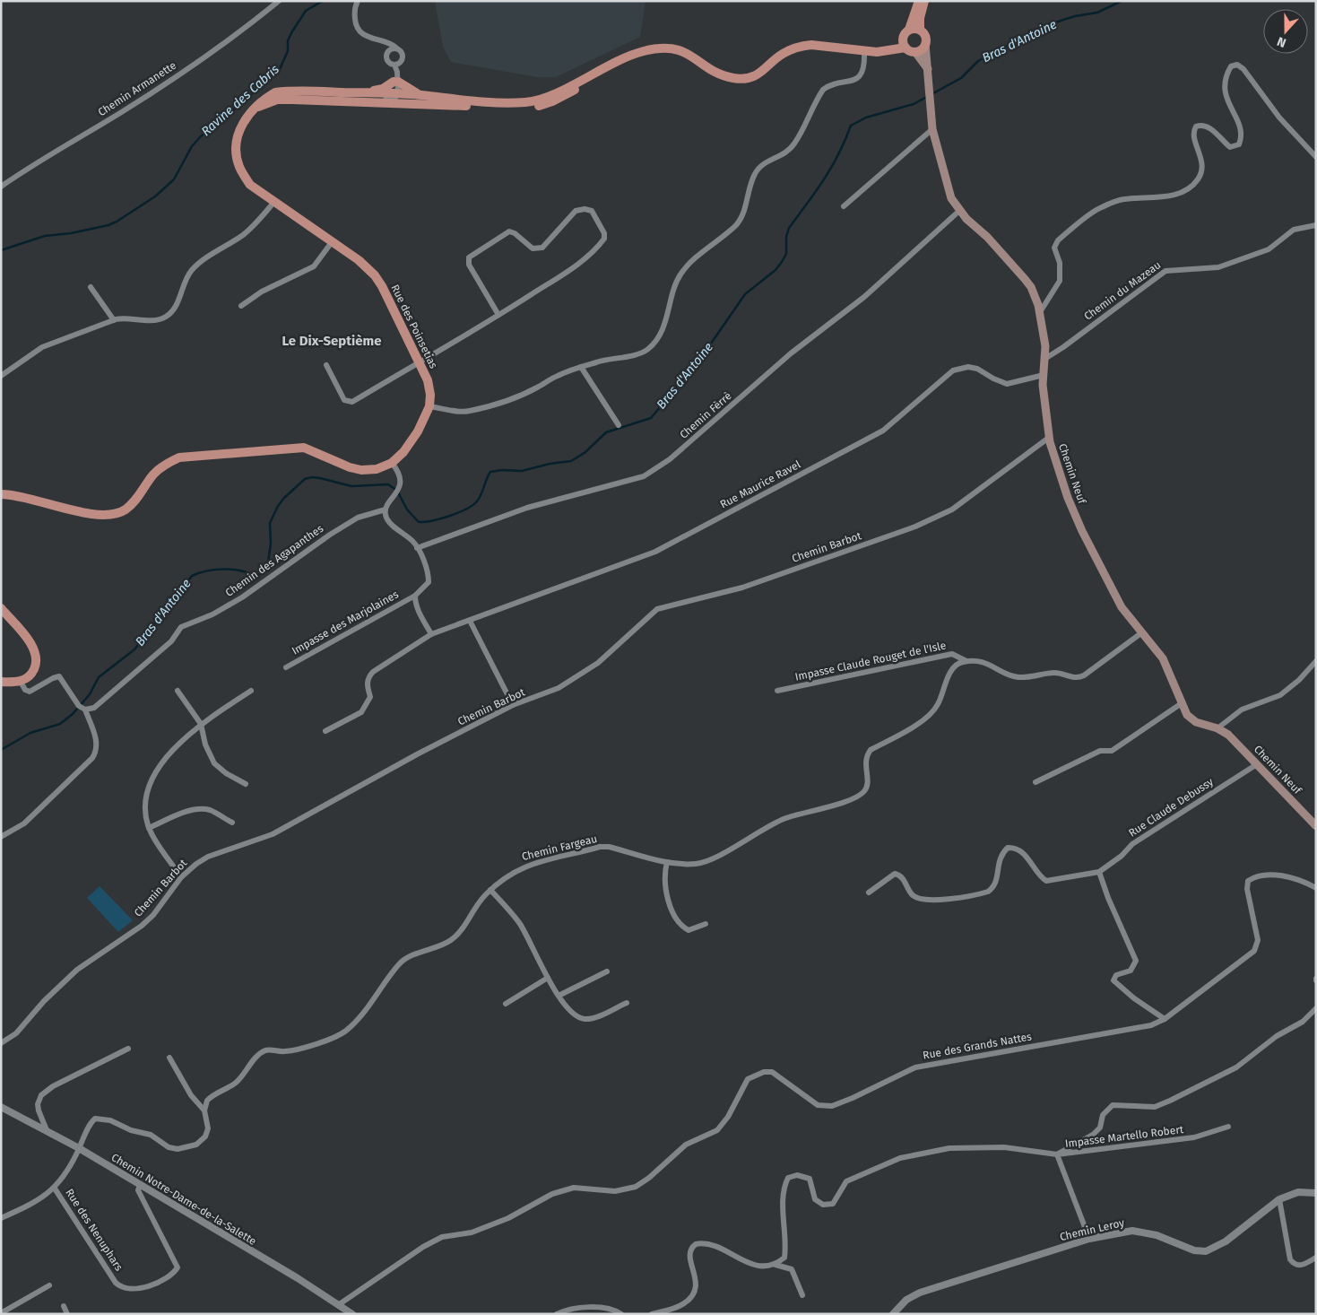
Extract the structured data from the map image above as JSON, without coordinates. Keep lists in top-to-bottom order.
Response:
{
  "streets": {
    "main road": ["Rue des Poinsetias", "Chemin Neuf"],
    "street": [
      "Chemin Armanette",
      "Chemin du Mazeau",
      "Chemin Fèrrè",
      "Rue Maurice Ravel",
      "Chemin Barbot",
      "Chemin des Agapanthes",
      "Impasse des Marjolaines",
      "Impasse Claude Rouget de l'Isle",
      "Rue Claude Debussy",
      "Chemin Fargeau",
      "Rue des Grands Nattes",
      "Impasse Martello Robert",
      "Chemin Notre-Dame-de-la-Salette",
      "Rue des Nenuphars",
      "Chemin Leroy"
    ]
  },
  "crossings": [
    ["Chemin du Mazeau", "Chemin Neuf"],
    ["Rue des Poinsetias", "Chemin Neuf"],
    ["Chemin Fèrrè", "Chemin Neuf"],
    ["Chemin Neuf", "Rue Maurice Ravel"],
    ["Chemin Neuf", "Chemin Barbot"],
    ["Chemin Neuf", "Rue Claude Debussy"],
    ["Impasse Claude Rouget de l'Isle", "Chemin Fargeau"],
    ["Rue des Grands Nattes", "Chemin Notre-Dame-de-la-Salette"],
    ["Impasse Martello Robert", "Chemin Leroy"],
    ["Chemin Notre-Dame-de-la-Salette", "Rue des Nenuphars"]
  ],
  "districts": ["Le Dix-Septième"],
  "water": ["Bras d'Antoine", "Ravine des Cabris"],
  "north": "bottom"
}
